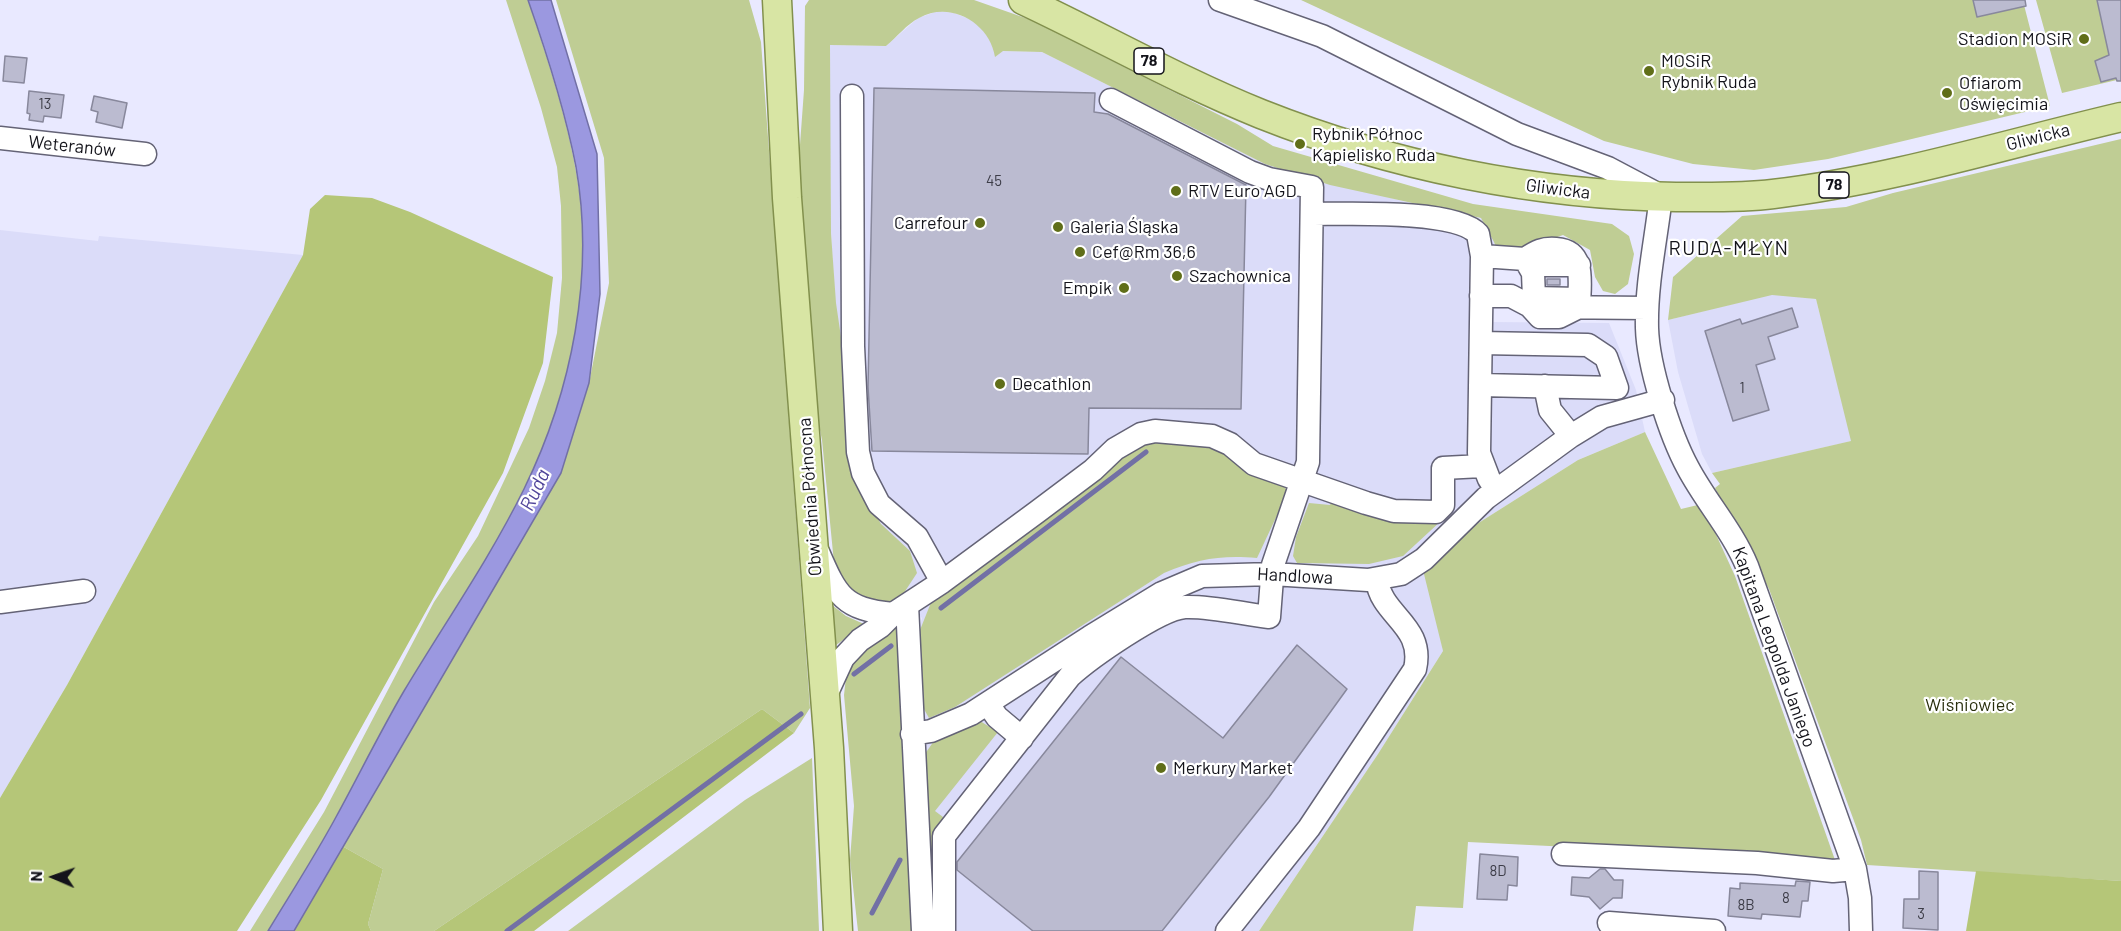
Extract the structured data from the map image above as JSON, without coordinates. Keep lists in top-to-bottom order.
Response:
{
  "streets": {
    "main road": ["78", "Gliwicka", "Obwiednia Północna"],
    "street": ["Weteranów", "Handlowa", "Kapitana Leopolda Janiego"]
  },
  "crossings": [
    ["Gliwicka", "Kapitana Leopolda Janiego"],
    ["Handlowa", "Kapitana Leopolda Janiego"]
  ],
  "districts": ["RUDA-MŁYN"],
  "water": ["Ruda"],
  "parks": ["Wiśniowiec"],
  "places": [
    "Stadion MOSiR",
    "MOSiR Rybnik Ruda",
    "Ofiarom Oświęcimia",
    "Rybnik Północ Kąpielisko Ruda",
    "RTV Euro AGD",
    "Carrefour",
    "Galeria Śląska",
    "Cef@Rm 36,6",
    "Szachownica",
    "Empik",
    "Decathlon",
    "Merkury Market"
  ],
  "house_numbers": [
    "13",
    "45",
    "1",
    "8D",
    "8",
    "8B",
    "3"
  ],
  "north": "left"
}
